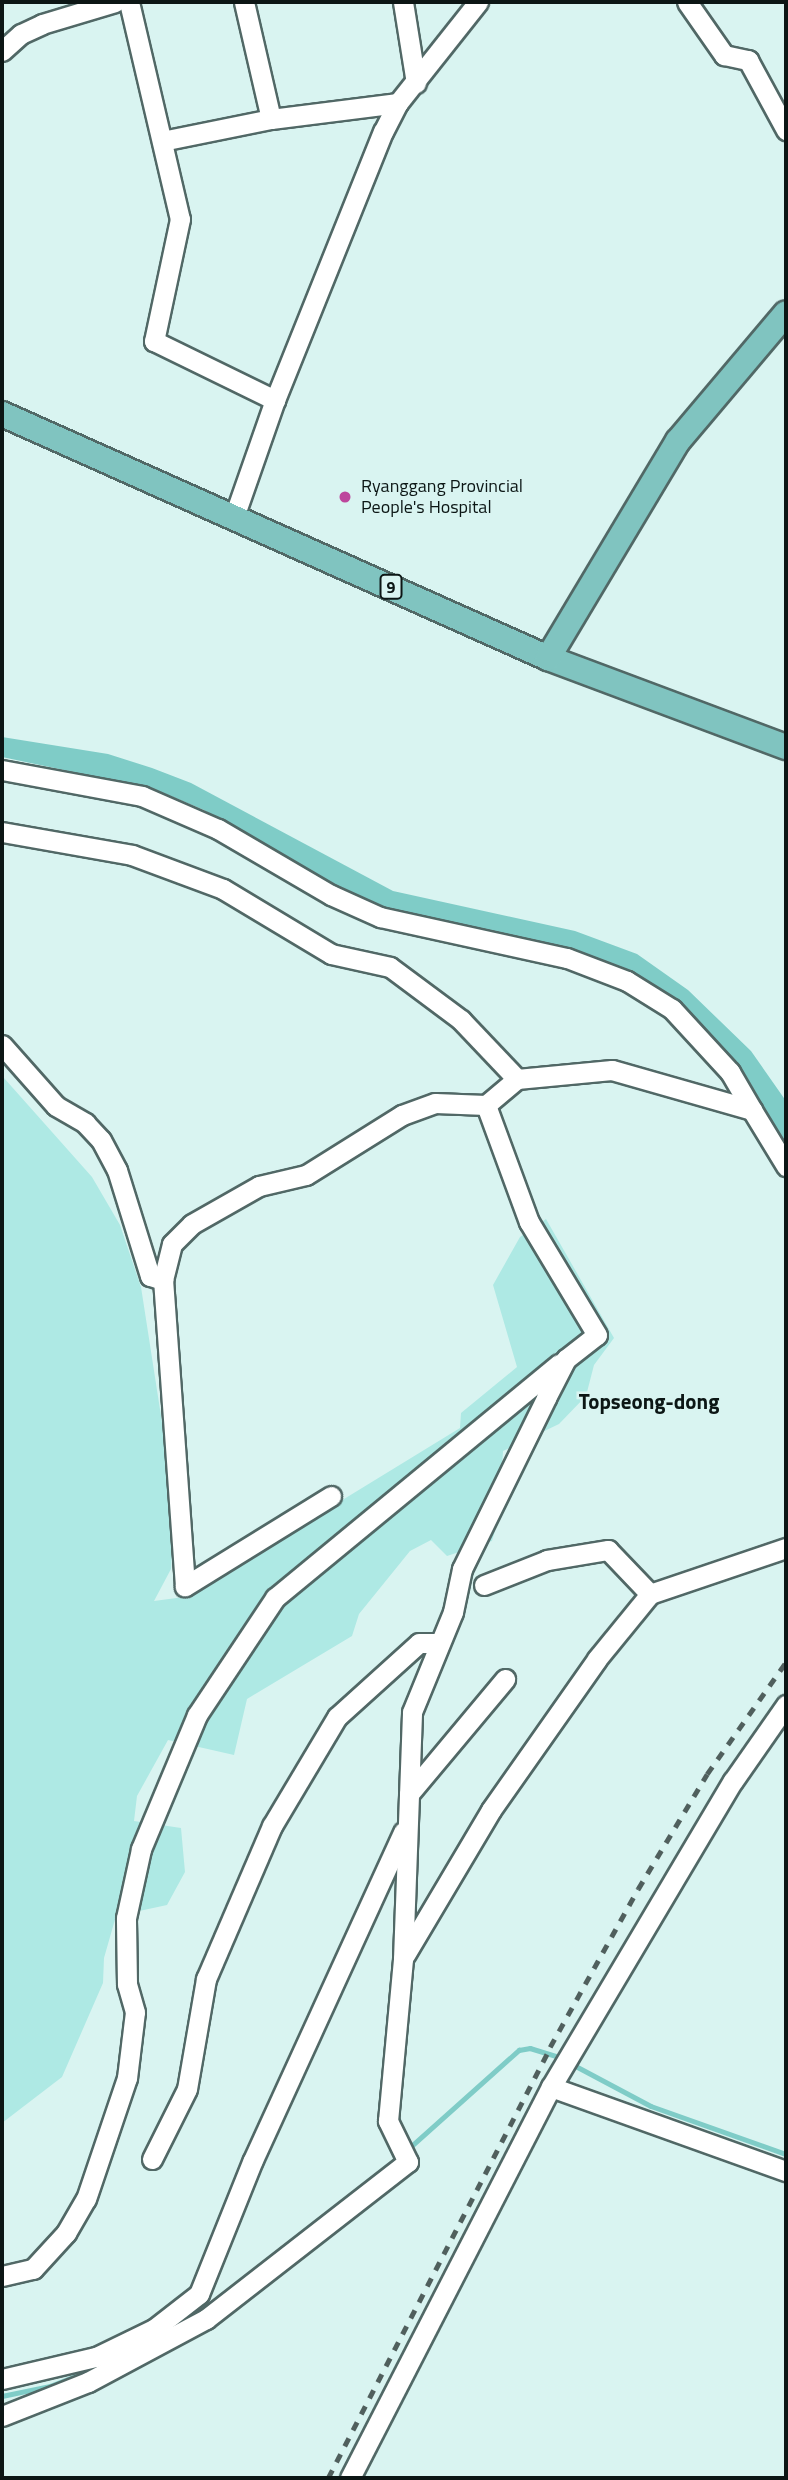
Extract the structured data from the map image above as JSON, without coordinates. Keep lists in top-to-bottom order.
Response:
{
  "streets": {
    "main road": ["9"]
  },
  "districts": ["Topseong-dong"],
  "places": ["Ryanggang Provincial People's Hospital"]
}
